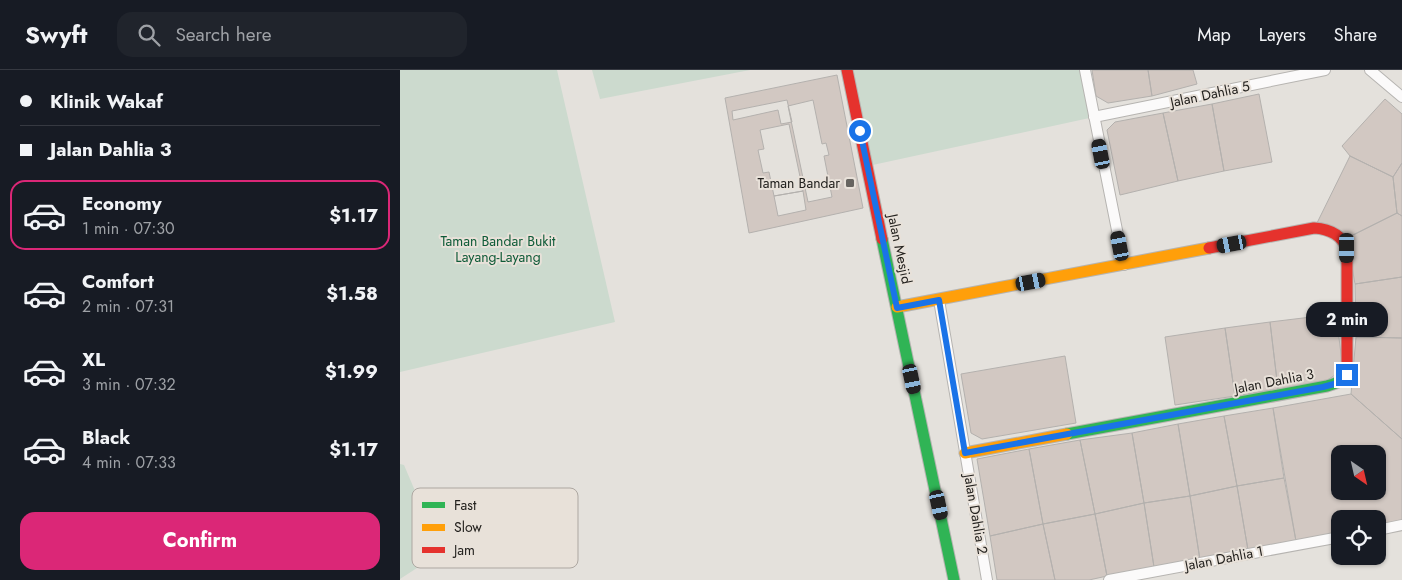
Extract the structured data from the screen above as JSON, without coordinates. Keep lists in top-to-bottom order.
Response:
{
  "streets": {
    "street": [
      "Jalan Dahlia 5",
      "Jalan Mesjid",
      "Jalan Dahlia 3",
      "Jalan Dahlia 2",
      "Jalan Dahlia 1"
    ]
  },
  "crossings": [
    ["Jalan Dahlia 3", "Jalan Dahlia 2"]
  ],
  "parks": ["Taman Bandar Bukit Layang-Layang"],
  "places": {
    "transit": ["Taman Bandar"]
  },
  "legend": ["Fast", "Slow", "Jam"],
  "north": "bottom right",
  "page": {
    "header": "Swyft",
    "search": "Search here",
    "nav": ["Map", "Layers", "Share"],
    "banner": ["Klinik Wakaf", "Jalan Dahlia 3"],
    "list": [
      {
        "name": "Economy",
        "note": "1 min · 07:30",
        "value": "$1.17"
      },
      {
        "name": "Comfort",
        "note": "2 min · 07:31",
        "value": "$1.58"
      },
      {
        "name": "XL",
        "note": "3 min · 07:32",
        "value": "$1.99"
      },
      {
        "name": "Black",
        "note": "4 min · 07:33",
        "value": "$1.17"
      }
    ],
    "bubble": "2 min",
    "buttons": "Confirm"
  }
}
